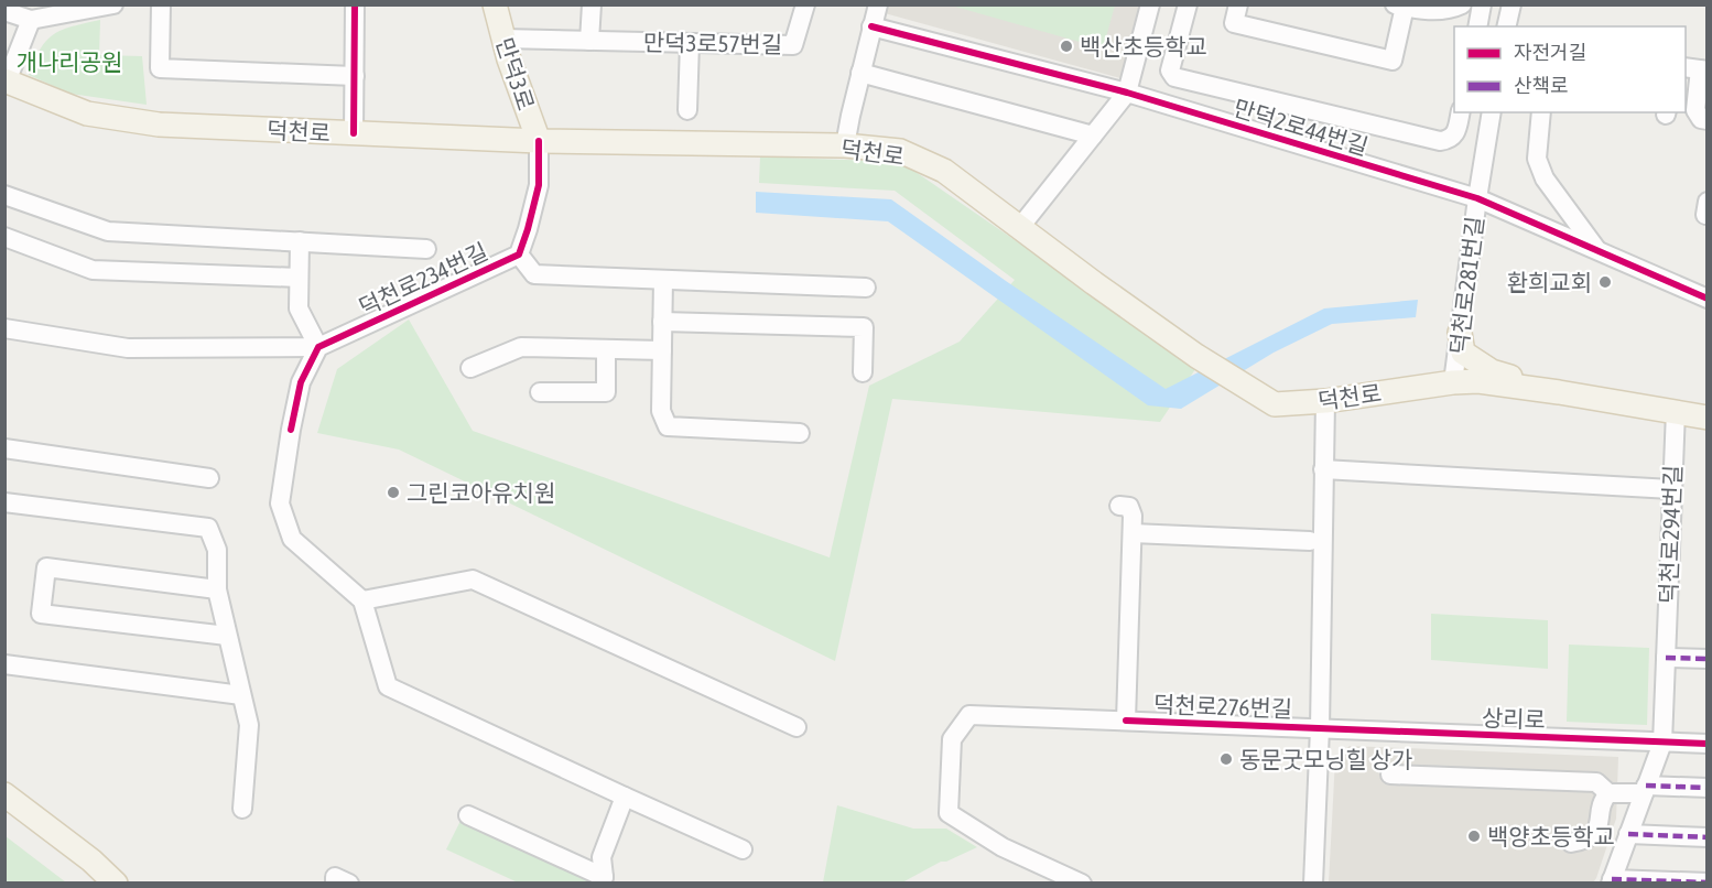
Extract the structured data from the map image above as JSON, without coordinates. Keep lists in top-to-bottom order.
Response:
{
  "streets": {
    "main road": ["만덕3로", "덕천로"],
    "street": [
      "만덕3로57번길",
      "만덕2로44번길",
      "덕천로234번길",
      "덕천로281번길",
      "덕천로294번길",
      "덕천로276번길",
      "상리로"
    ]
  },
  "crossings": [
    ["만덕3로57번길", "만덕3로"],
    ["만덕3로", "덕천로"],
    ["만덕3로", "덕천로234번길"],
    ["만덕2로44번길", "덕천로281번길"],
    ["덕천로", "덕천로234번길"],
    ["덕천로", "덕천로281번길"],
    ["덕천로", "덕천로294번길"],
    ["덕천로", "덕천로276번길"],
    ["덕천로294번길", "상리로"],
    ["덕천로276번길", "상리로"]
  ],
  "parks": ["개나리공원"],
  "places": [
    "백산초등학교",
    "환희교회",
    "그린코아유치원",
    "동문굿모닝힐 상가",
    "백양초등학교"
  ],
  "legend": ["자전거길", "산책로"]
}
